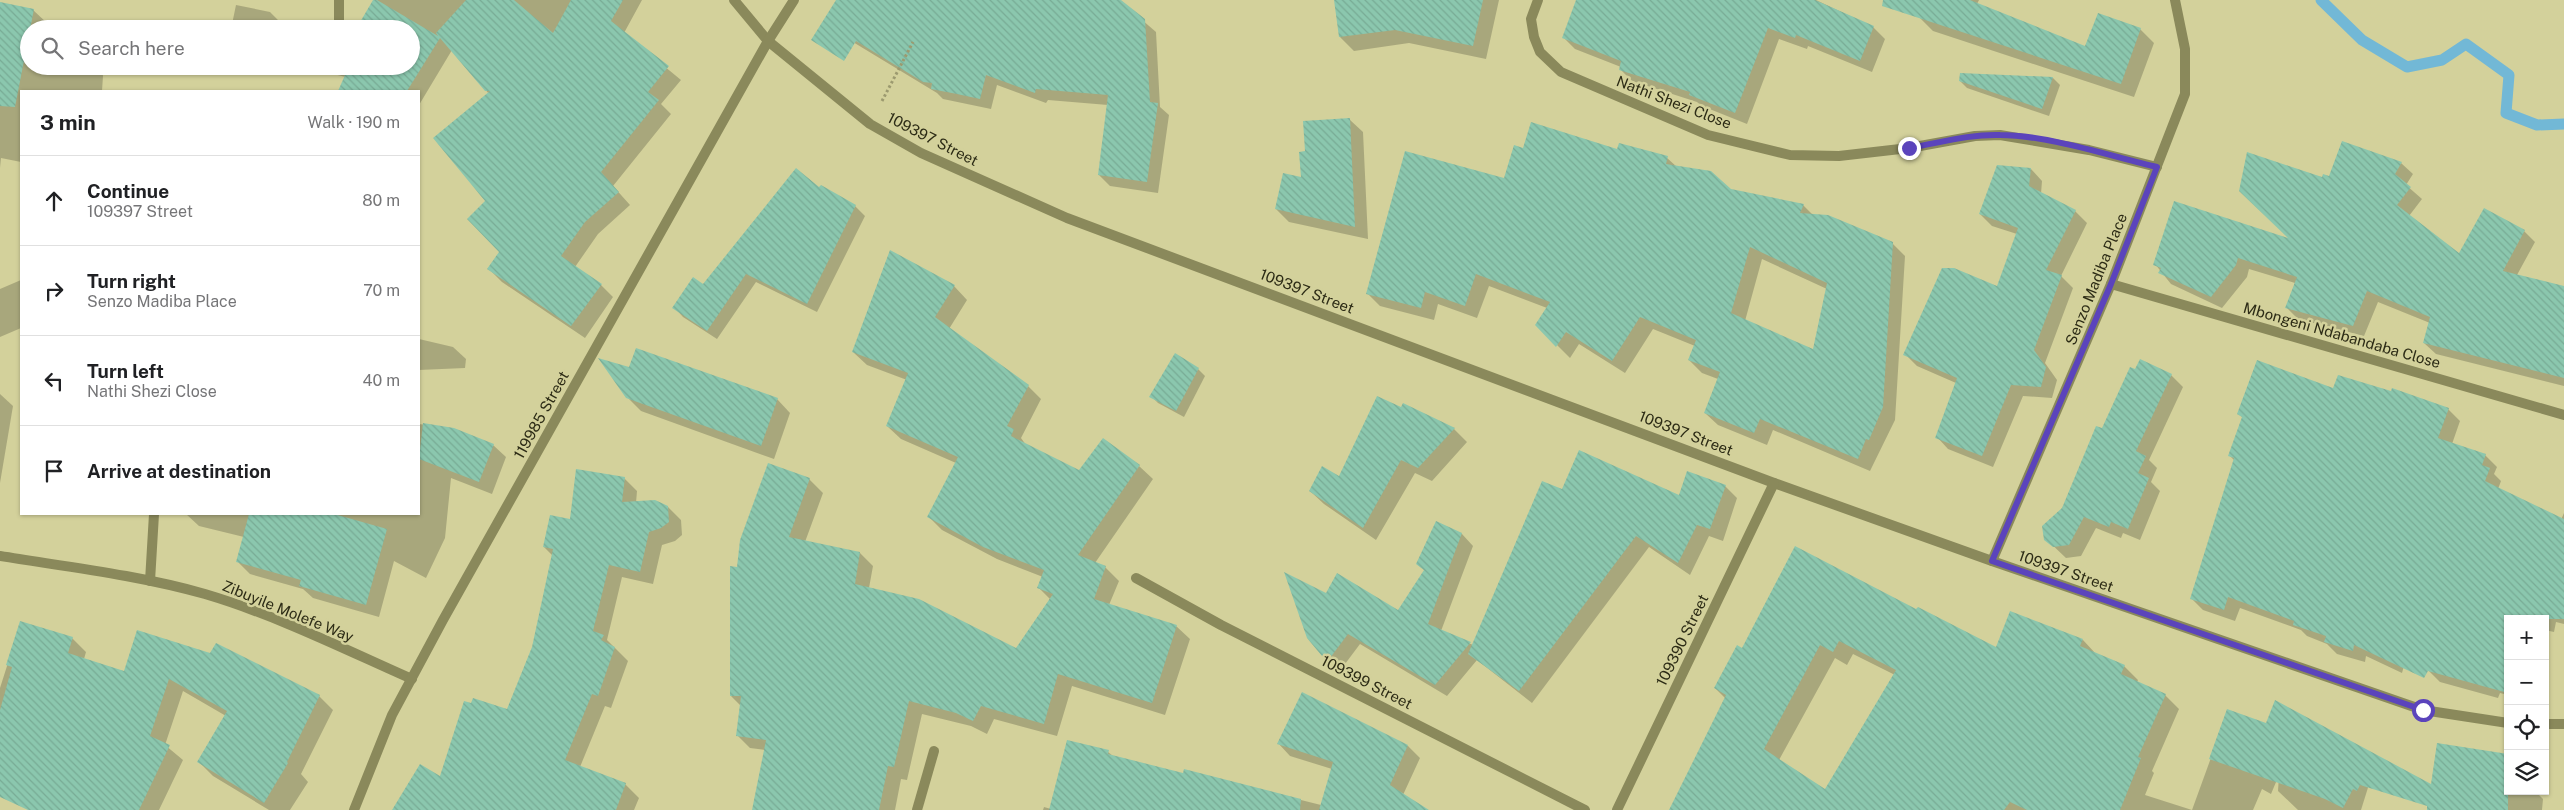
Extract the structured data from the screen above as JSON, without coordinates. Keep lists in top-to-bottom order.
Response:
{
  "streets": {
    "street": [
      "Nathi Shezi Close",
      "109397 Street",
      "Senzo Madiba Place",
      "Mbongeni Ndabandaba Close",
      "119985 Street",
      "Zibuyile Molefe Way",
      "109390 Street",
      "109399 Street"
    ]
  },
  "crossings": [
    ["Nathi Shezi Close", "Senzo Madiba Place"],
    ["109397 Street", "Senzo Madiba Place"],
    ["109397 Street", "119985 Street"],
    ["109397 Street", "109390 Street"],
    ["Senzo Madiba Place", "Mbongeni Ndabandaba Close"],
    ["119985 Street", "Zibuyile Molefe Way"]
  ],
  "page": {
    "search": "Search here",
    "heading": ["3 min", "Walk · 190 m"],
    "list": [
      ["Continue", "109397 Street", "80 m"],
      ["Turn right", "Senzo Madiba Place", "70 m"],
      ["Turn left", "Nathi Shezi Close", "40 m"],
      "Arrive at destination"
    ],
    "map_buttons": ["+", "−"]
  }
}
